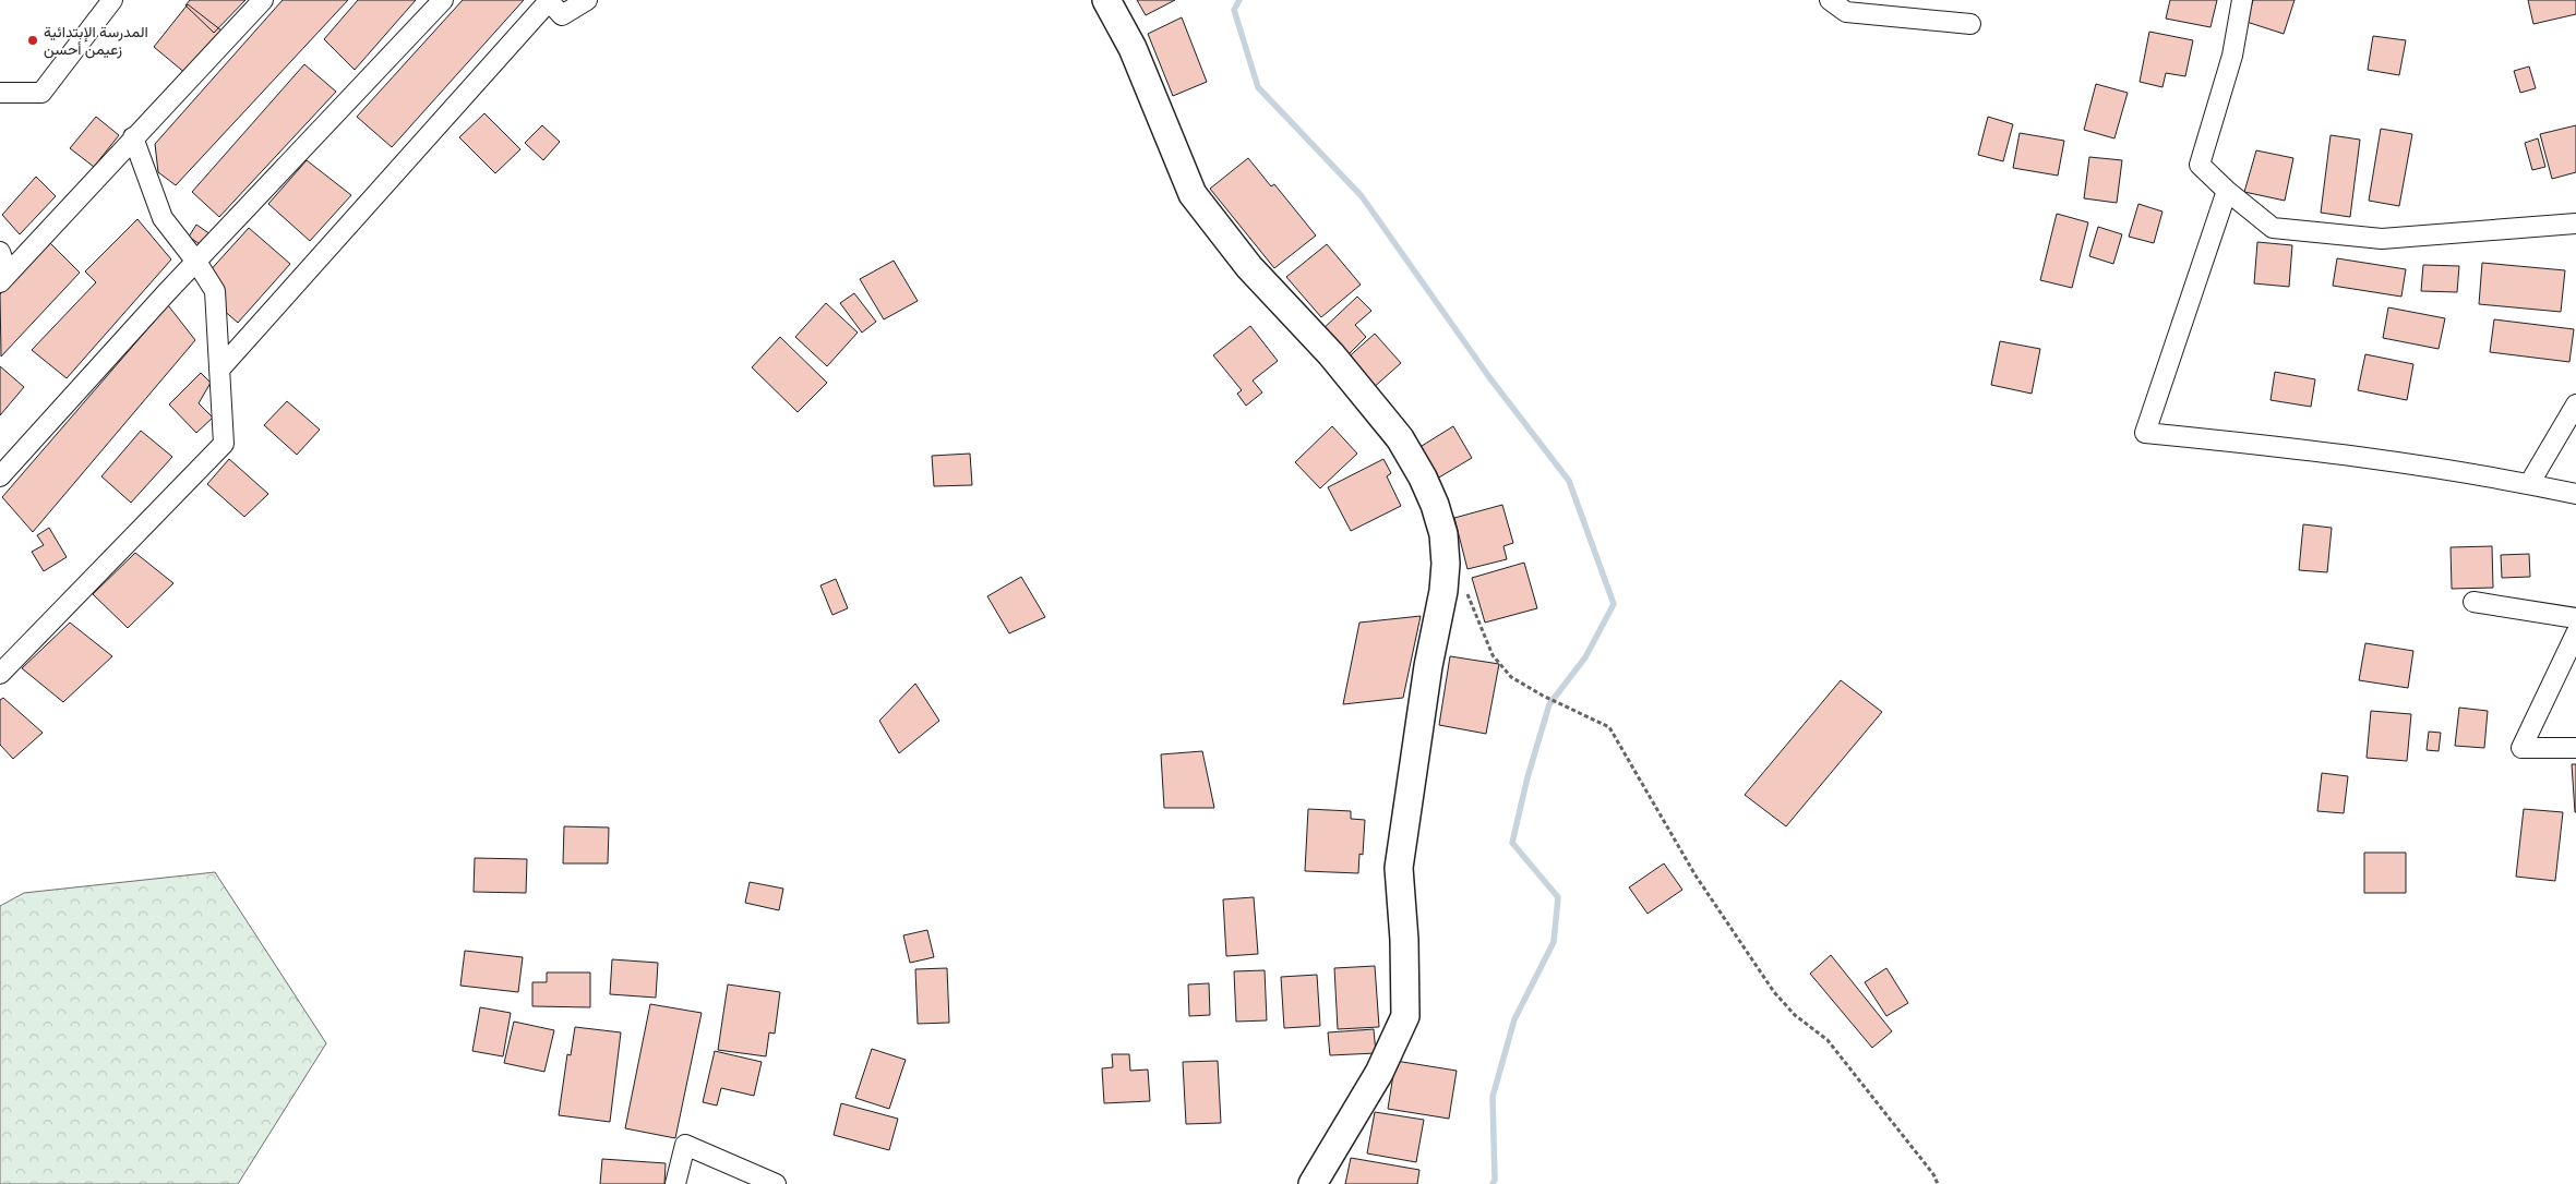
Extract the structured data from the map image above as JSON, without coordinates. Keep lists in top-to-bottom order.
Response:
{
  "places": ["المدرسة الإبتدائية زعيمن أحسن"]
}
